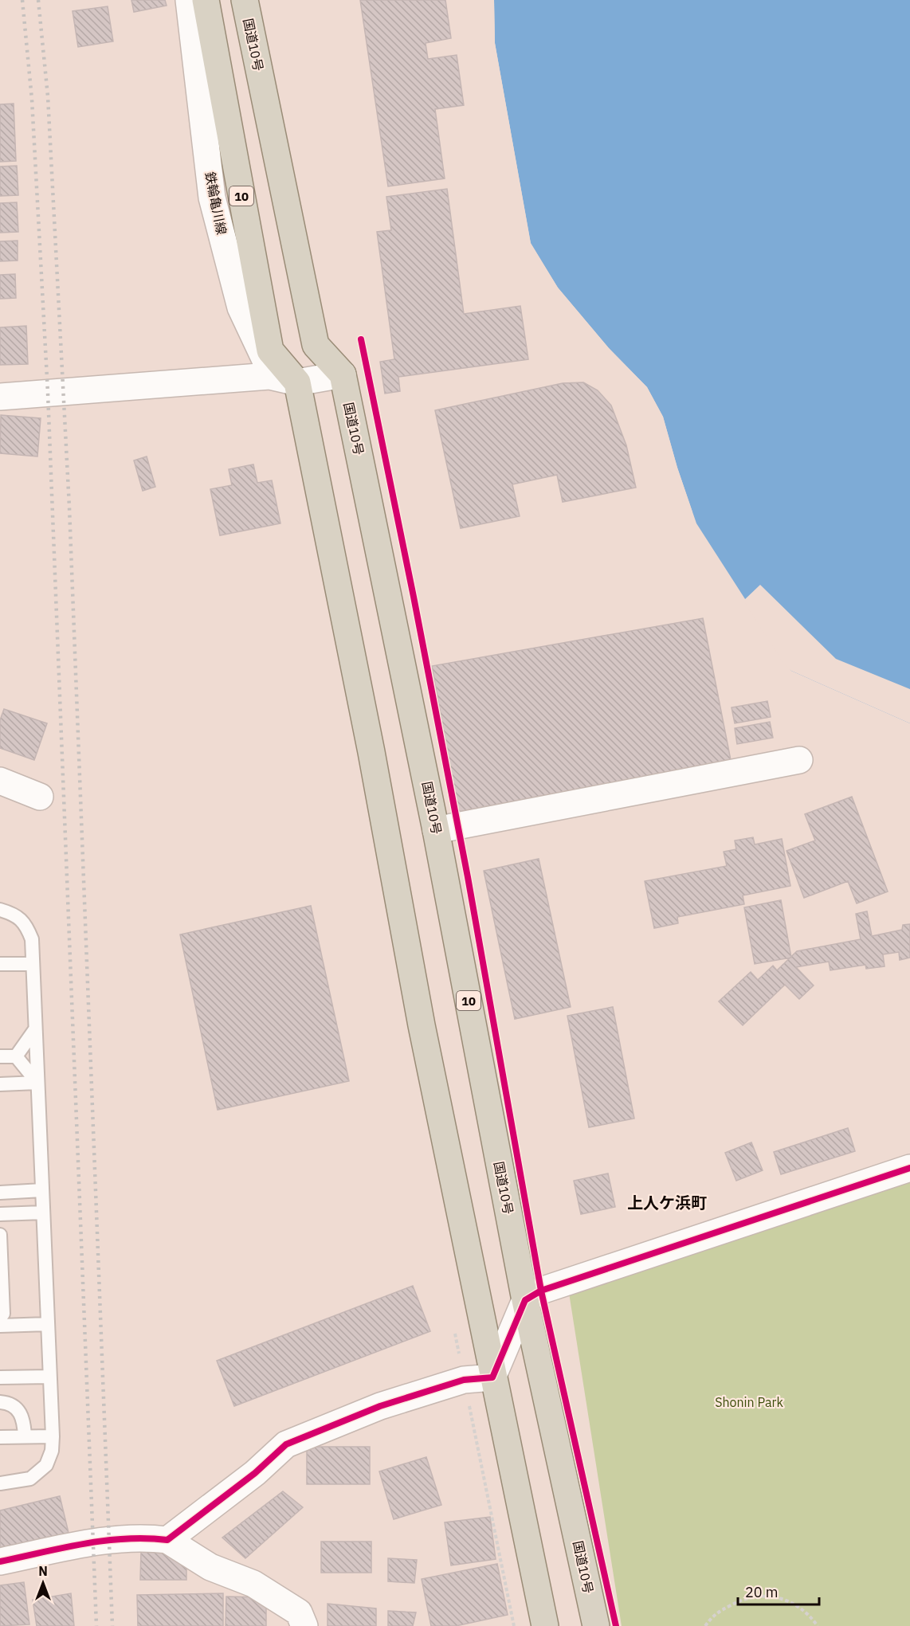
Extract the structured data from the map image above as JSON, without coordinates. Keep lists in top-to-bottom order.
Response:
{
  "streets": {
    "highway": ["国道10号", "10"],
    "street": ["鉄輪亀川線"]
  },
  "crossings": [
    ["10", "鉄輪亀川線"]
  ],
  "districts": ["上人ケ浜町"],
  "parks": ["Shonin Park"],
  "scale_bar": "20 m",
  "north": "top"
}
